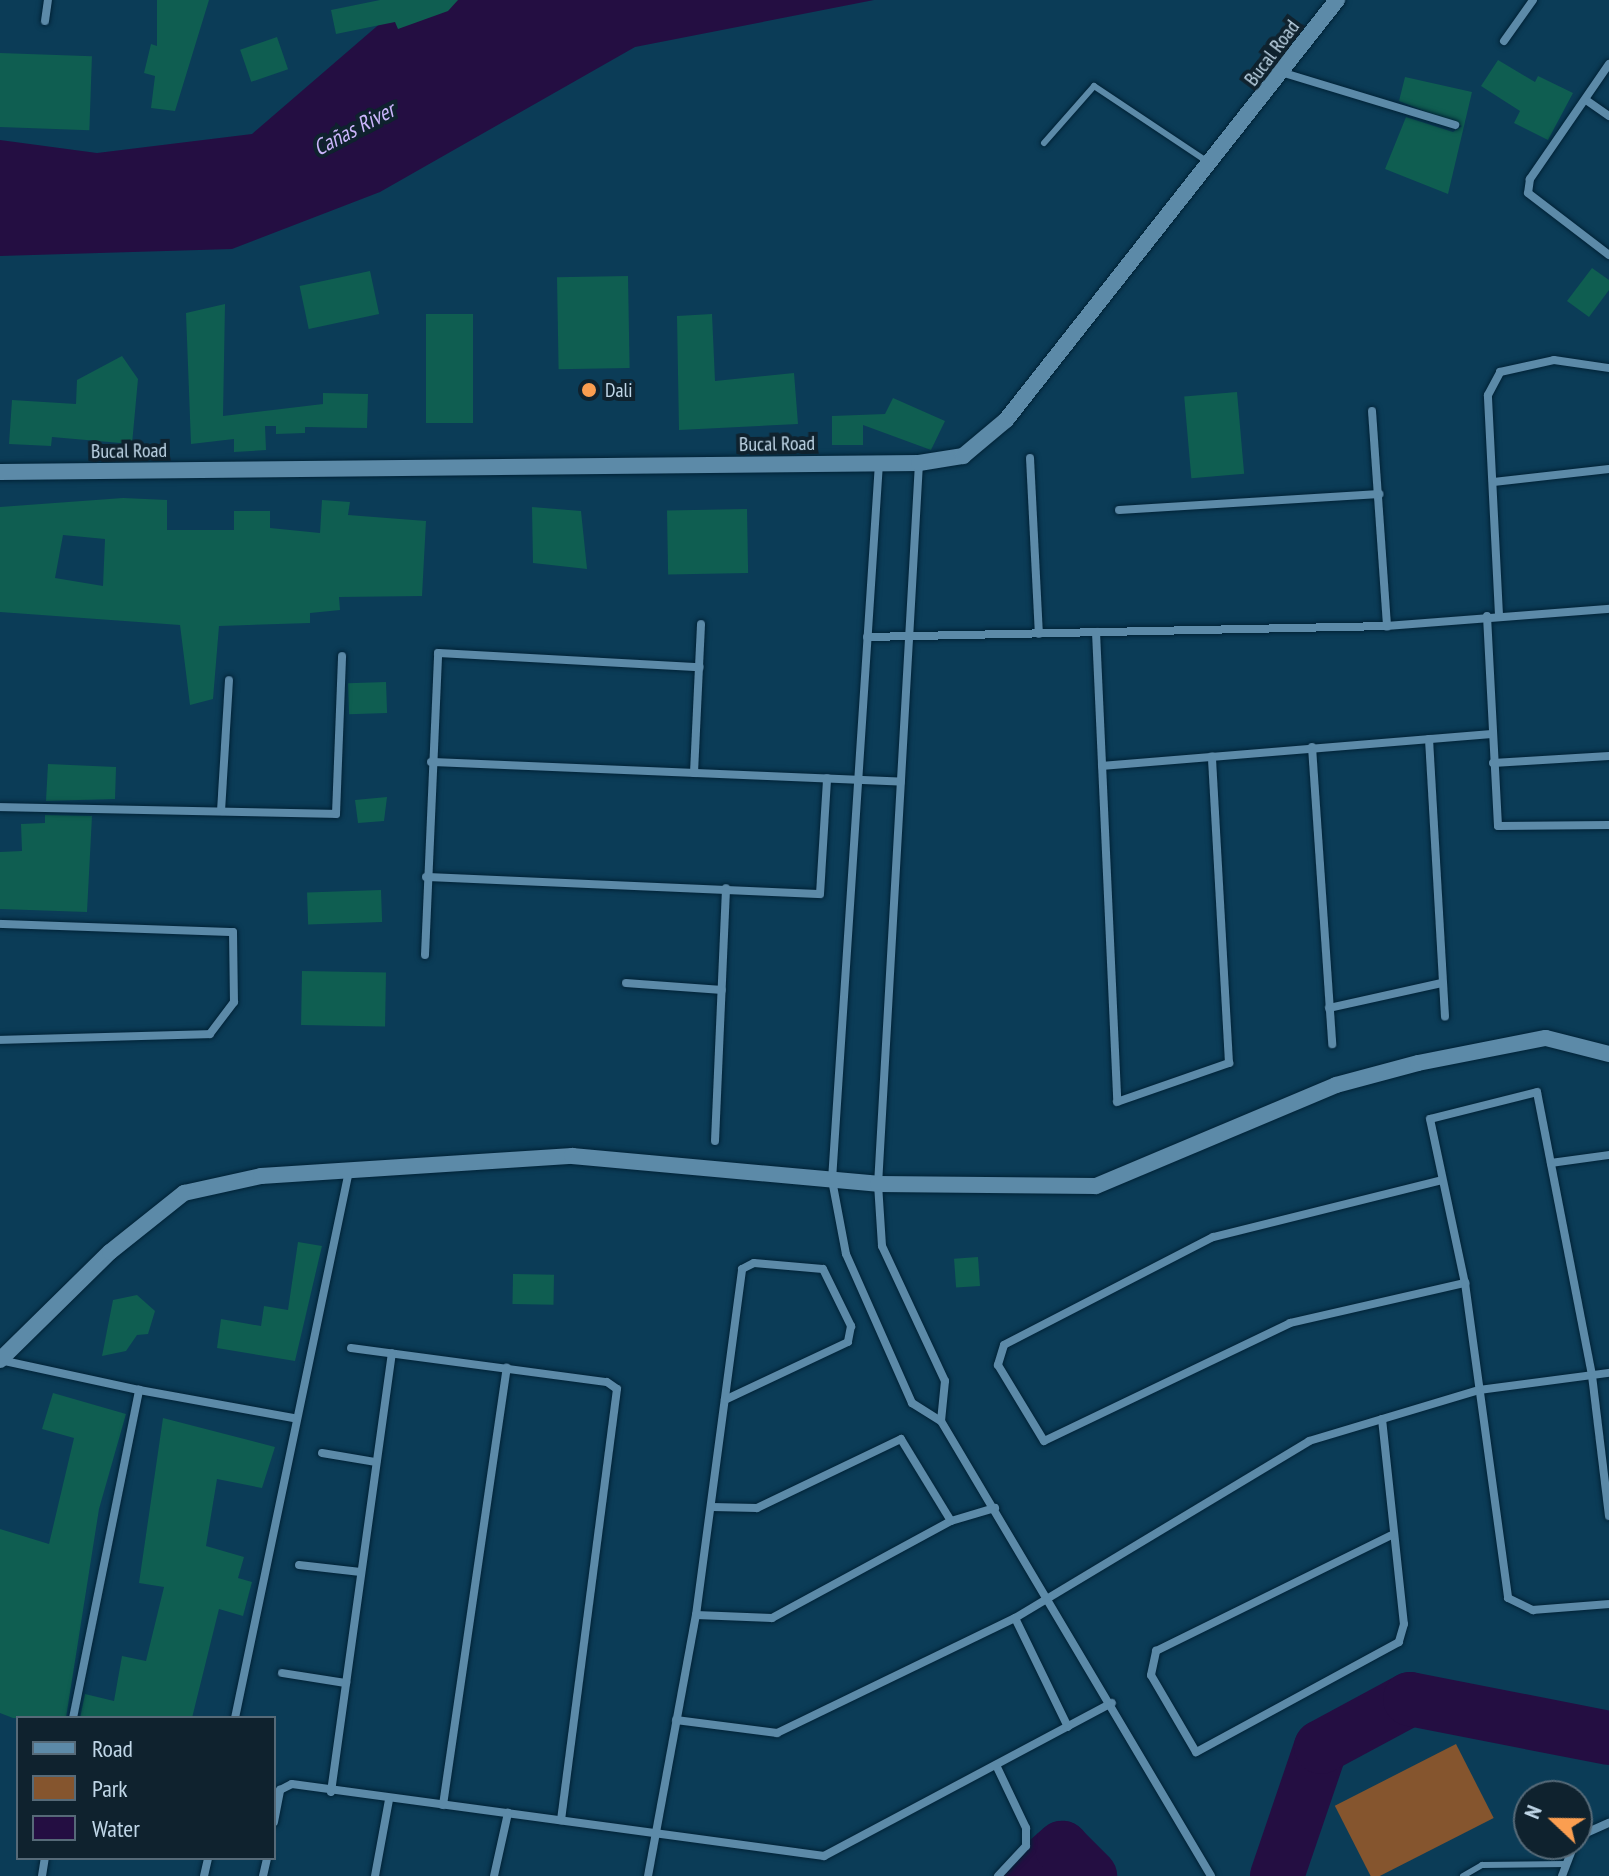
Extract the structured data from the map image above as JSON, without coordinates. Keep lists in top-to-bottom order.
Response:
{
  "streets": {
    "street": ["Bucal Road"]
  },
  "water": ["Cañas River"],
  "places": ["Dali"],
  "legend": ["Road", "Park", "Water"],
  "north": "left"
}
